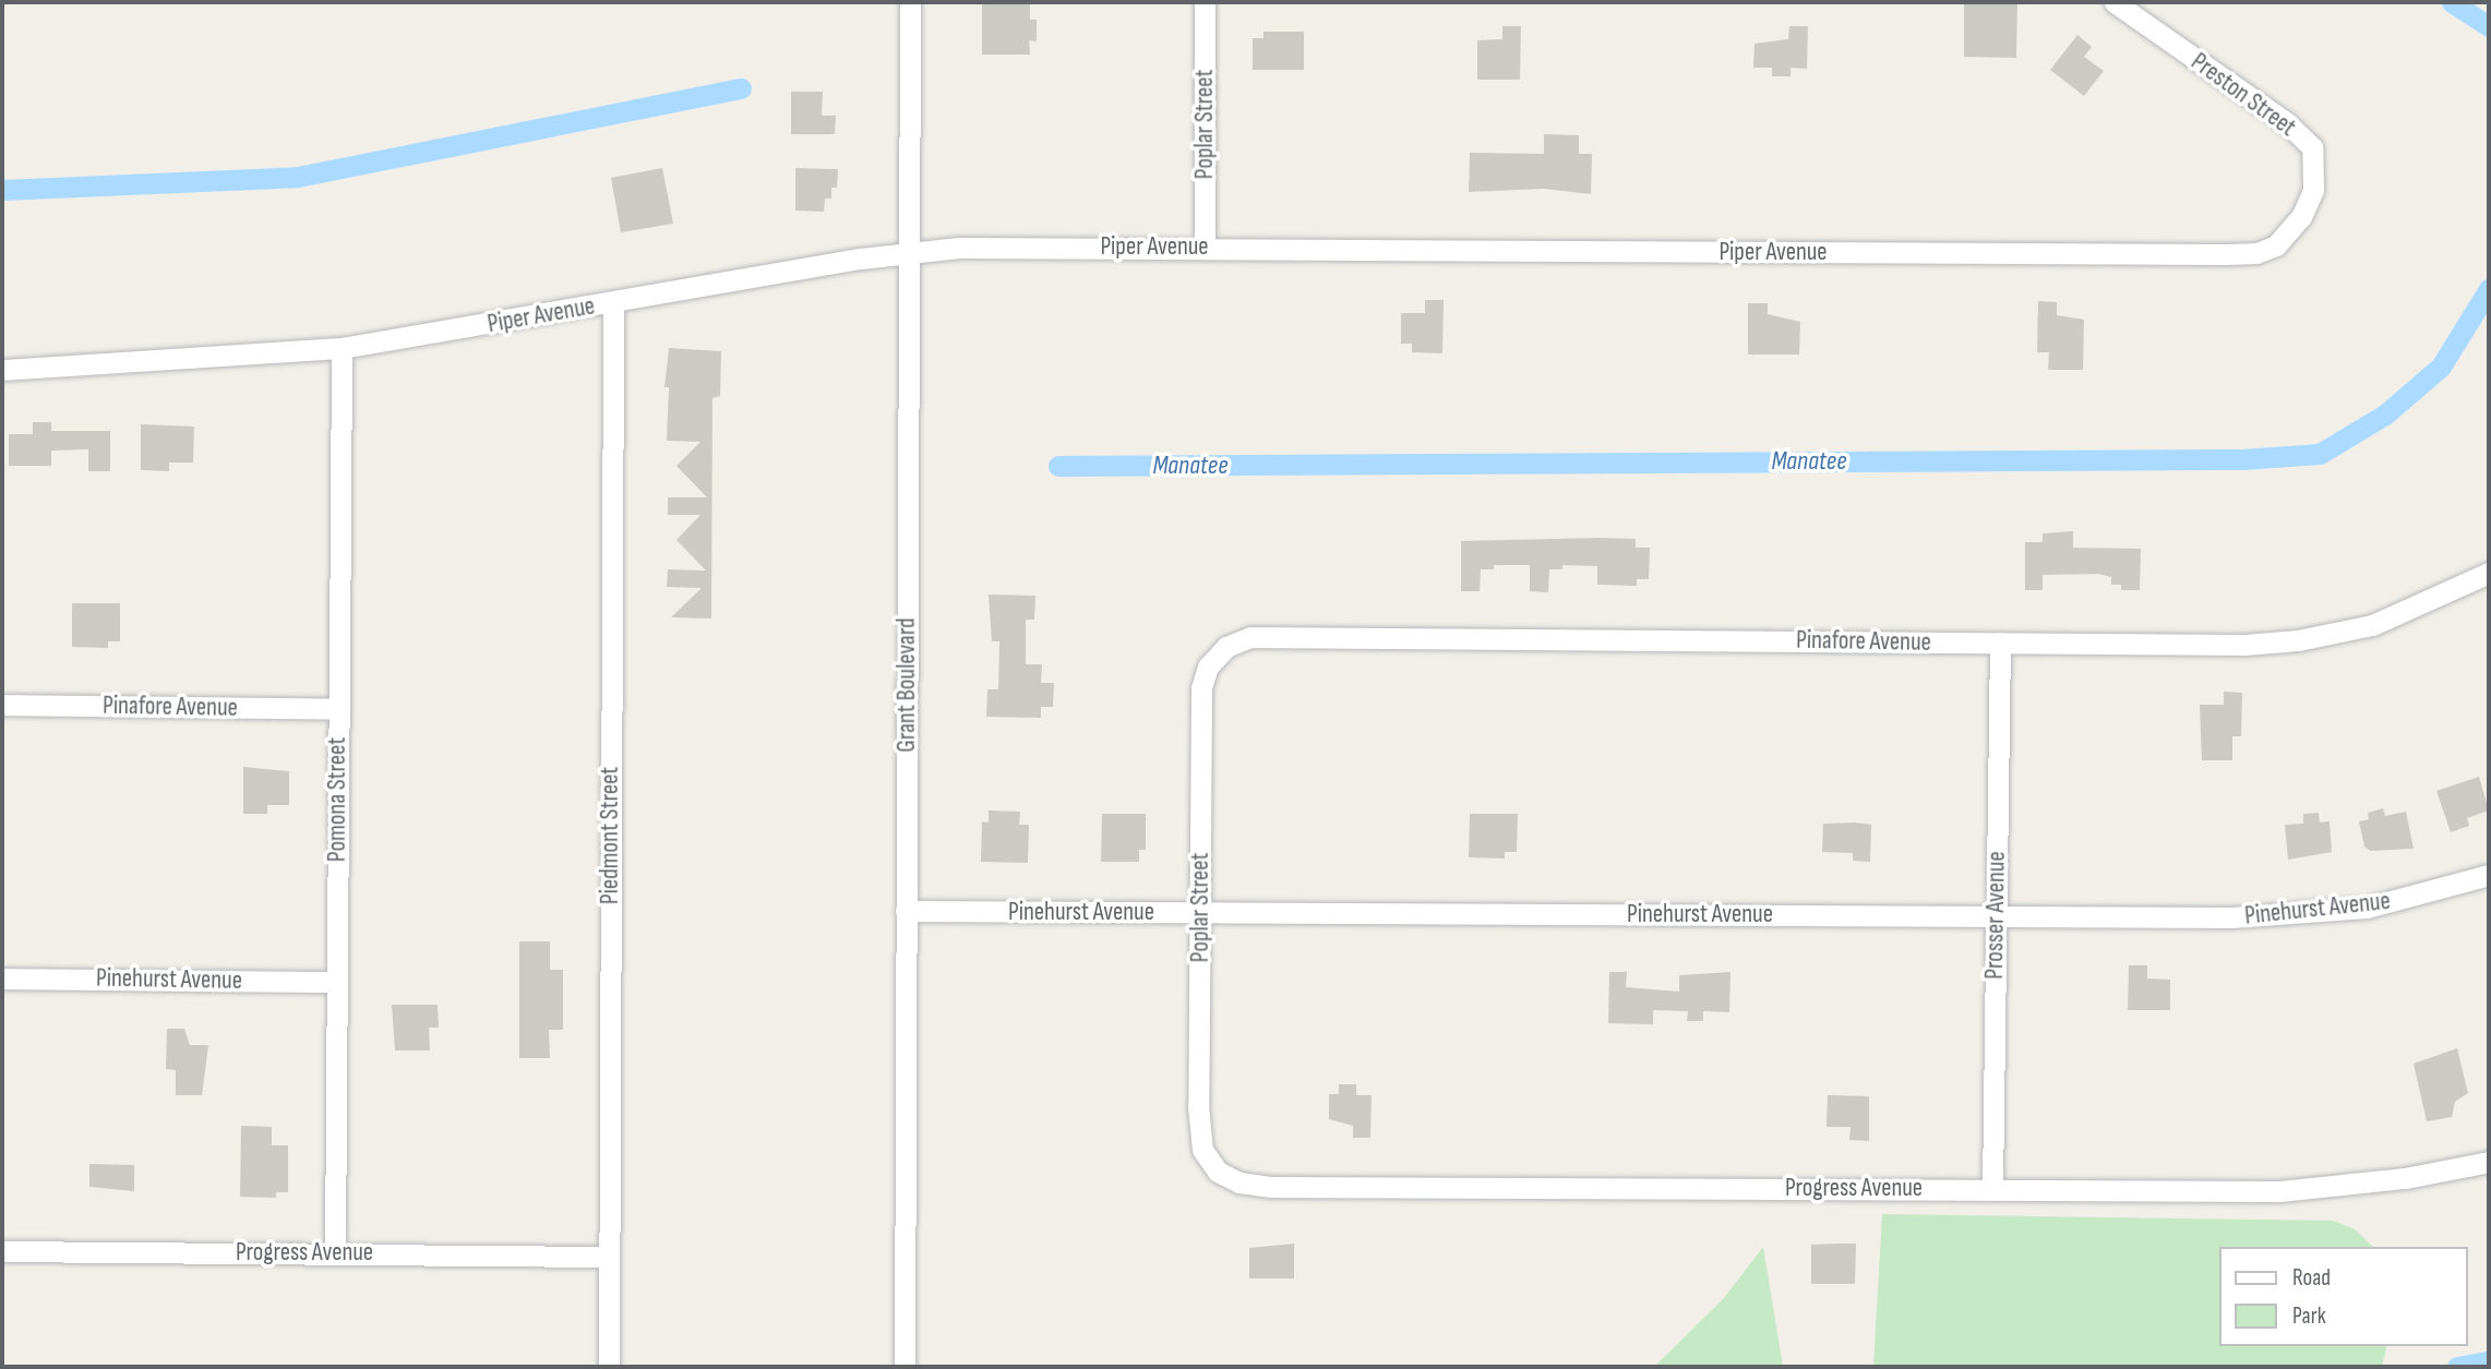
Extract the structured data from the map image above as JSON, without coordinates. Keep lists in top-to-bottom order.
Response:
{
  "streets": {
    "street": [
      "Preston Street",
      "Poplar Street",
      "Piper Avenue",
      "Pinafore Avenue",
      "Grant Boulevard",
      "Pomona Street",
      "Piedmont Street",
      "Pinehurst Avenue",
      "Prosser Avenue",
      "Progress Avenue"
    ]
  },
  "crossings": [
    ["Preston Street", "Piper Avenue"],
    ["Poplar Street", "Piper Avenue"],
    ["Poplar Street", "Pinafore Avenue"],
    ["Poplar Street", "Pinehurst Avenue"],
    ["Poplar Street", "Progress Avenue"],
    ["Piper Avenue", "Grant Boulevard"],
    ["Piper Avenue", "Pomona Street"],
    ["Piper Avenue", "Piedmont Street"],
    ["Pinafore Avenue", "Pomona Street"],
    ["Pinafore Avenue", "Prosser Avenue"],
    ["Grant Boulevard", "Pinehurst Avenue"],
    ["Pomona Street", "Pinehurst Avenue"],
    ["Pomona Street", "Progress Avenue"],
    ["Piedmont Street", "Progress Avenue"],
    ["Pinehurst Avenue", "Prosser Avenue"],
    ["Prosser Avenue", "Progress Avenue"]
  ],
  "water": ["Manatee"],
  "legend": ["Road", "Park"]
}
